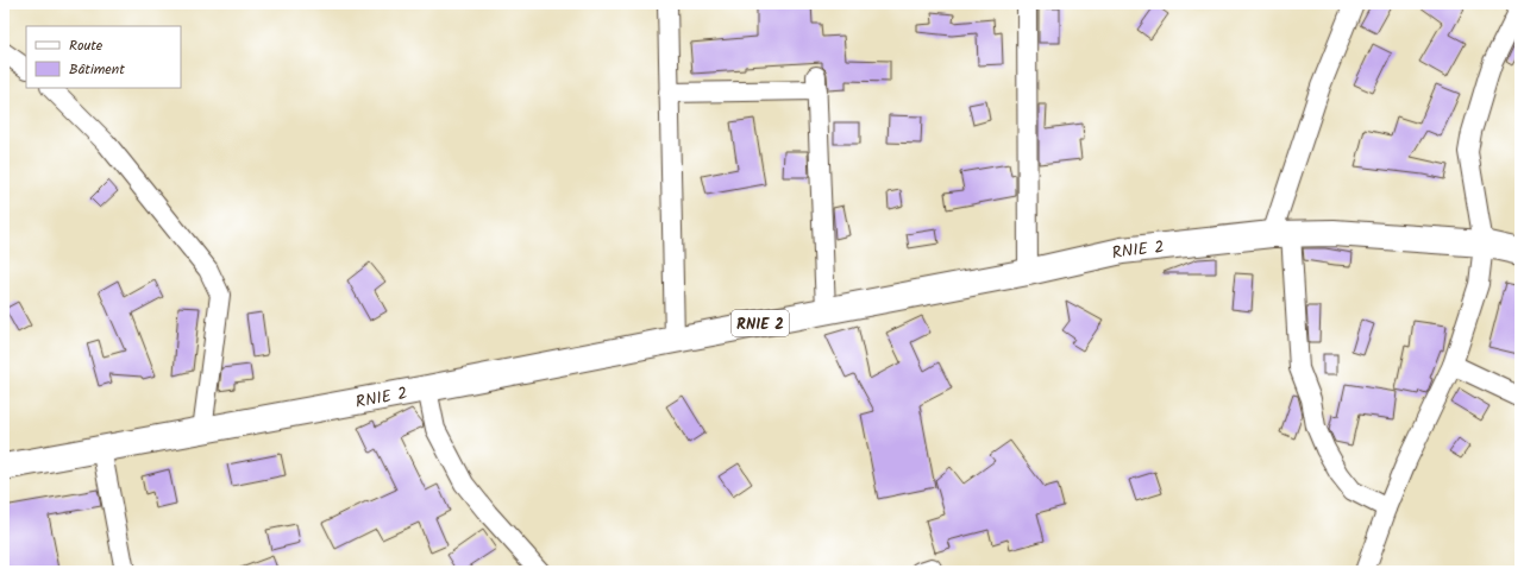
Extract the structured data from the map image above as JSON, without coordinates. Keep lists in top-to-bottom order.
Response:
{
  "streets": {
    "highway": ["RNIE 2"]
  },
  "legend": ["Route", "Bâtiment"]
}
